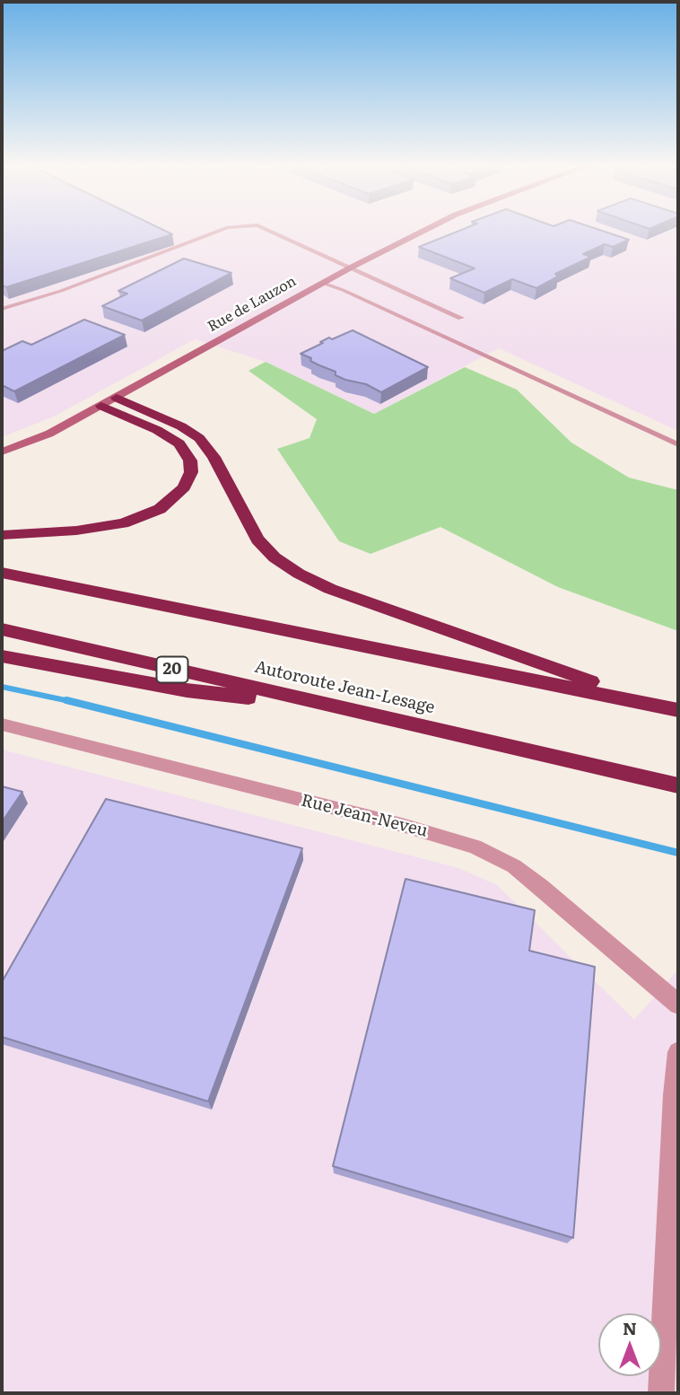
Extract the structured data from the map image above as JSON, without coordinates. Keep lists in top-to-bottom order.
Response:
{
  "streets": {
    "highway": ["20", "Autoroute Jean-Lesage"],
    "street": ["Rue de Lauzon", "Rue Jean-Neveu"]
  },
  "north": "top"
}
